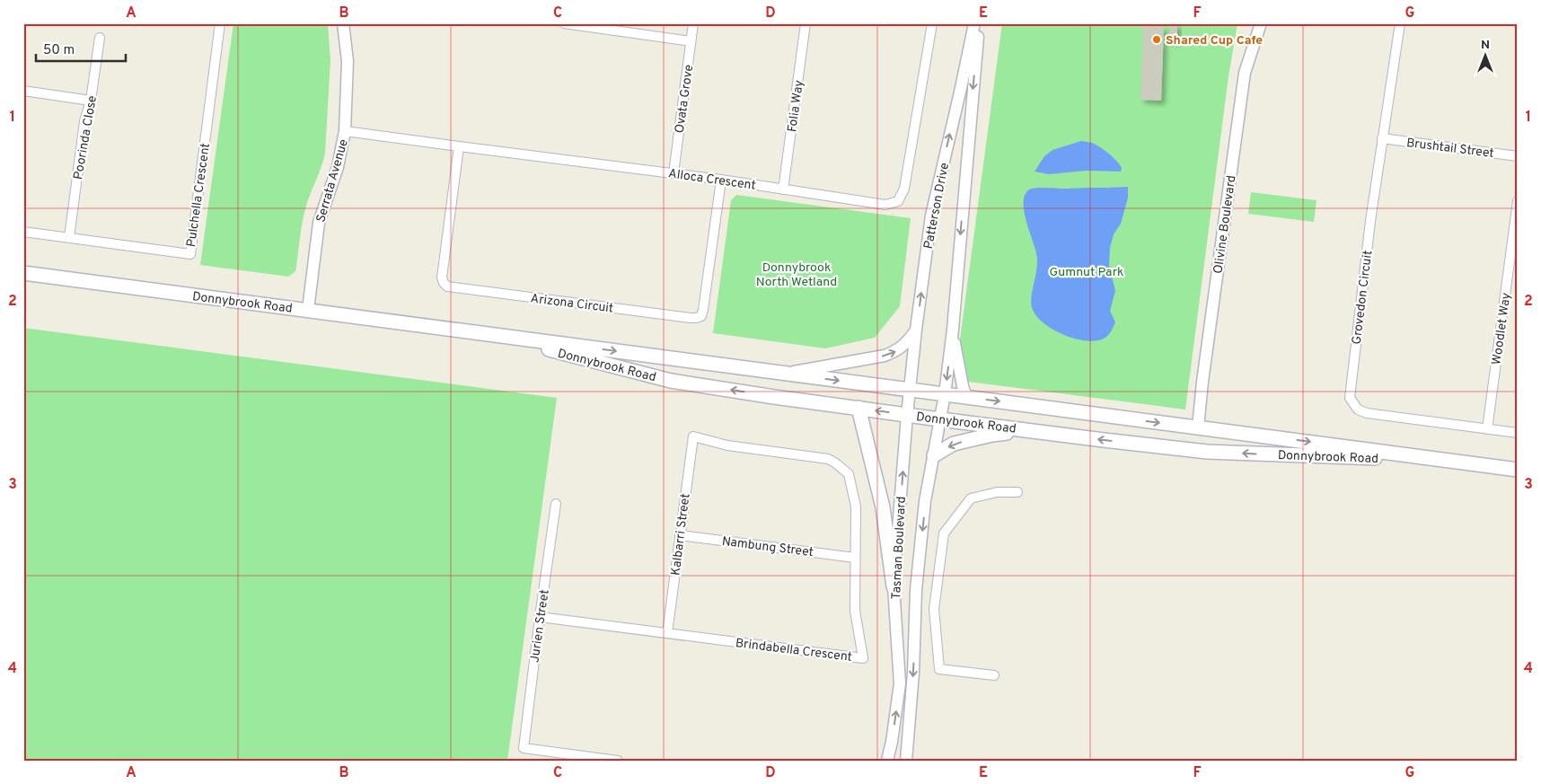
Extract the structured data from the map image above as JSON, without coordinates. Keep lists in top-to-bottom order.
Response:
{
  "streets": {
    "main road": ["Donnybrook Road"],
    "street": [
      "Ovata Grove",
      "Folia Way",
      "Poorinda Close",
      "Brushtail Street",
      "Alloca Crescent",
      "Serrata Avenue",
      "Pulchella Crescent",
      "Patterson Drive",
      "Olivine Boulevard",
      "Grovedon Circuit",
      "Arizona Circuit",
      "Woodlet Way",
      "Kalbarri Street",
      "Nambung Street",
      "Tasman Boulevard",
      "Jurien Street",
      "Brindabella Crescent"
    ]
  },
  "crossings": [
    ["Ovata Grove", "Alloca Crescent"],
    ["Folia Way", "Alloca Crescent"],
    ["Poorinda Close", "Pulchella Crescent"],
    ["Brushtail Street", "Grovedon Circuit"],
    ["Alloca Crescent", "Serrata Avenue"],
    ["Alloca Crescent", "Arizona Circuit"],
    ["Serrata Avenue", "Donnybrook Road"],
    ["Patterson Drive", "Donnybrook Road"],
    ["Patterson Drive", "Tasman Boulevard"],
    ["Olivine Boulevard", "Donnybrook Road"],
    ["Grovedon Circuit", "Woodlet Way"],
    ["Donnybrook Road", "Tasman Boulevard"],
    ["Kalbarri Street", "Nambung Street"],
    ["Kalbarri Street", "Brindabella Crescent"],
    ["Nambung Street", "Brindabella Crescent"],
    ["Jurien Street", "Brindabella Crescent"]
  ],
  "parks": ["Donnybrook North Wetland", "Gumnut Park"],
  "places": ["Shared Cup Cafe"],
  "scale_bar": "50 m",
  "north": "top",
  "grid": {
    "columns": [
      "A",
      "B",
      "C",
      "D",
      "E",
      "F",
      "G"
    ],
    "rows": [
      "1",
      "2",
      "3",
      "4"
    ]
  }
}
